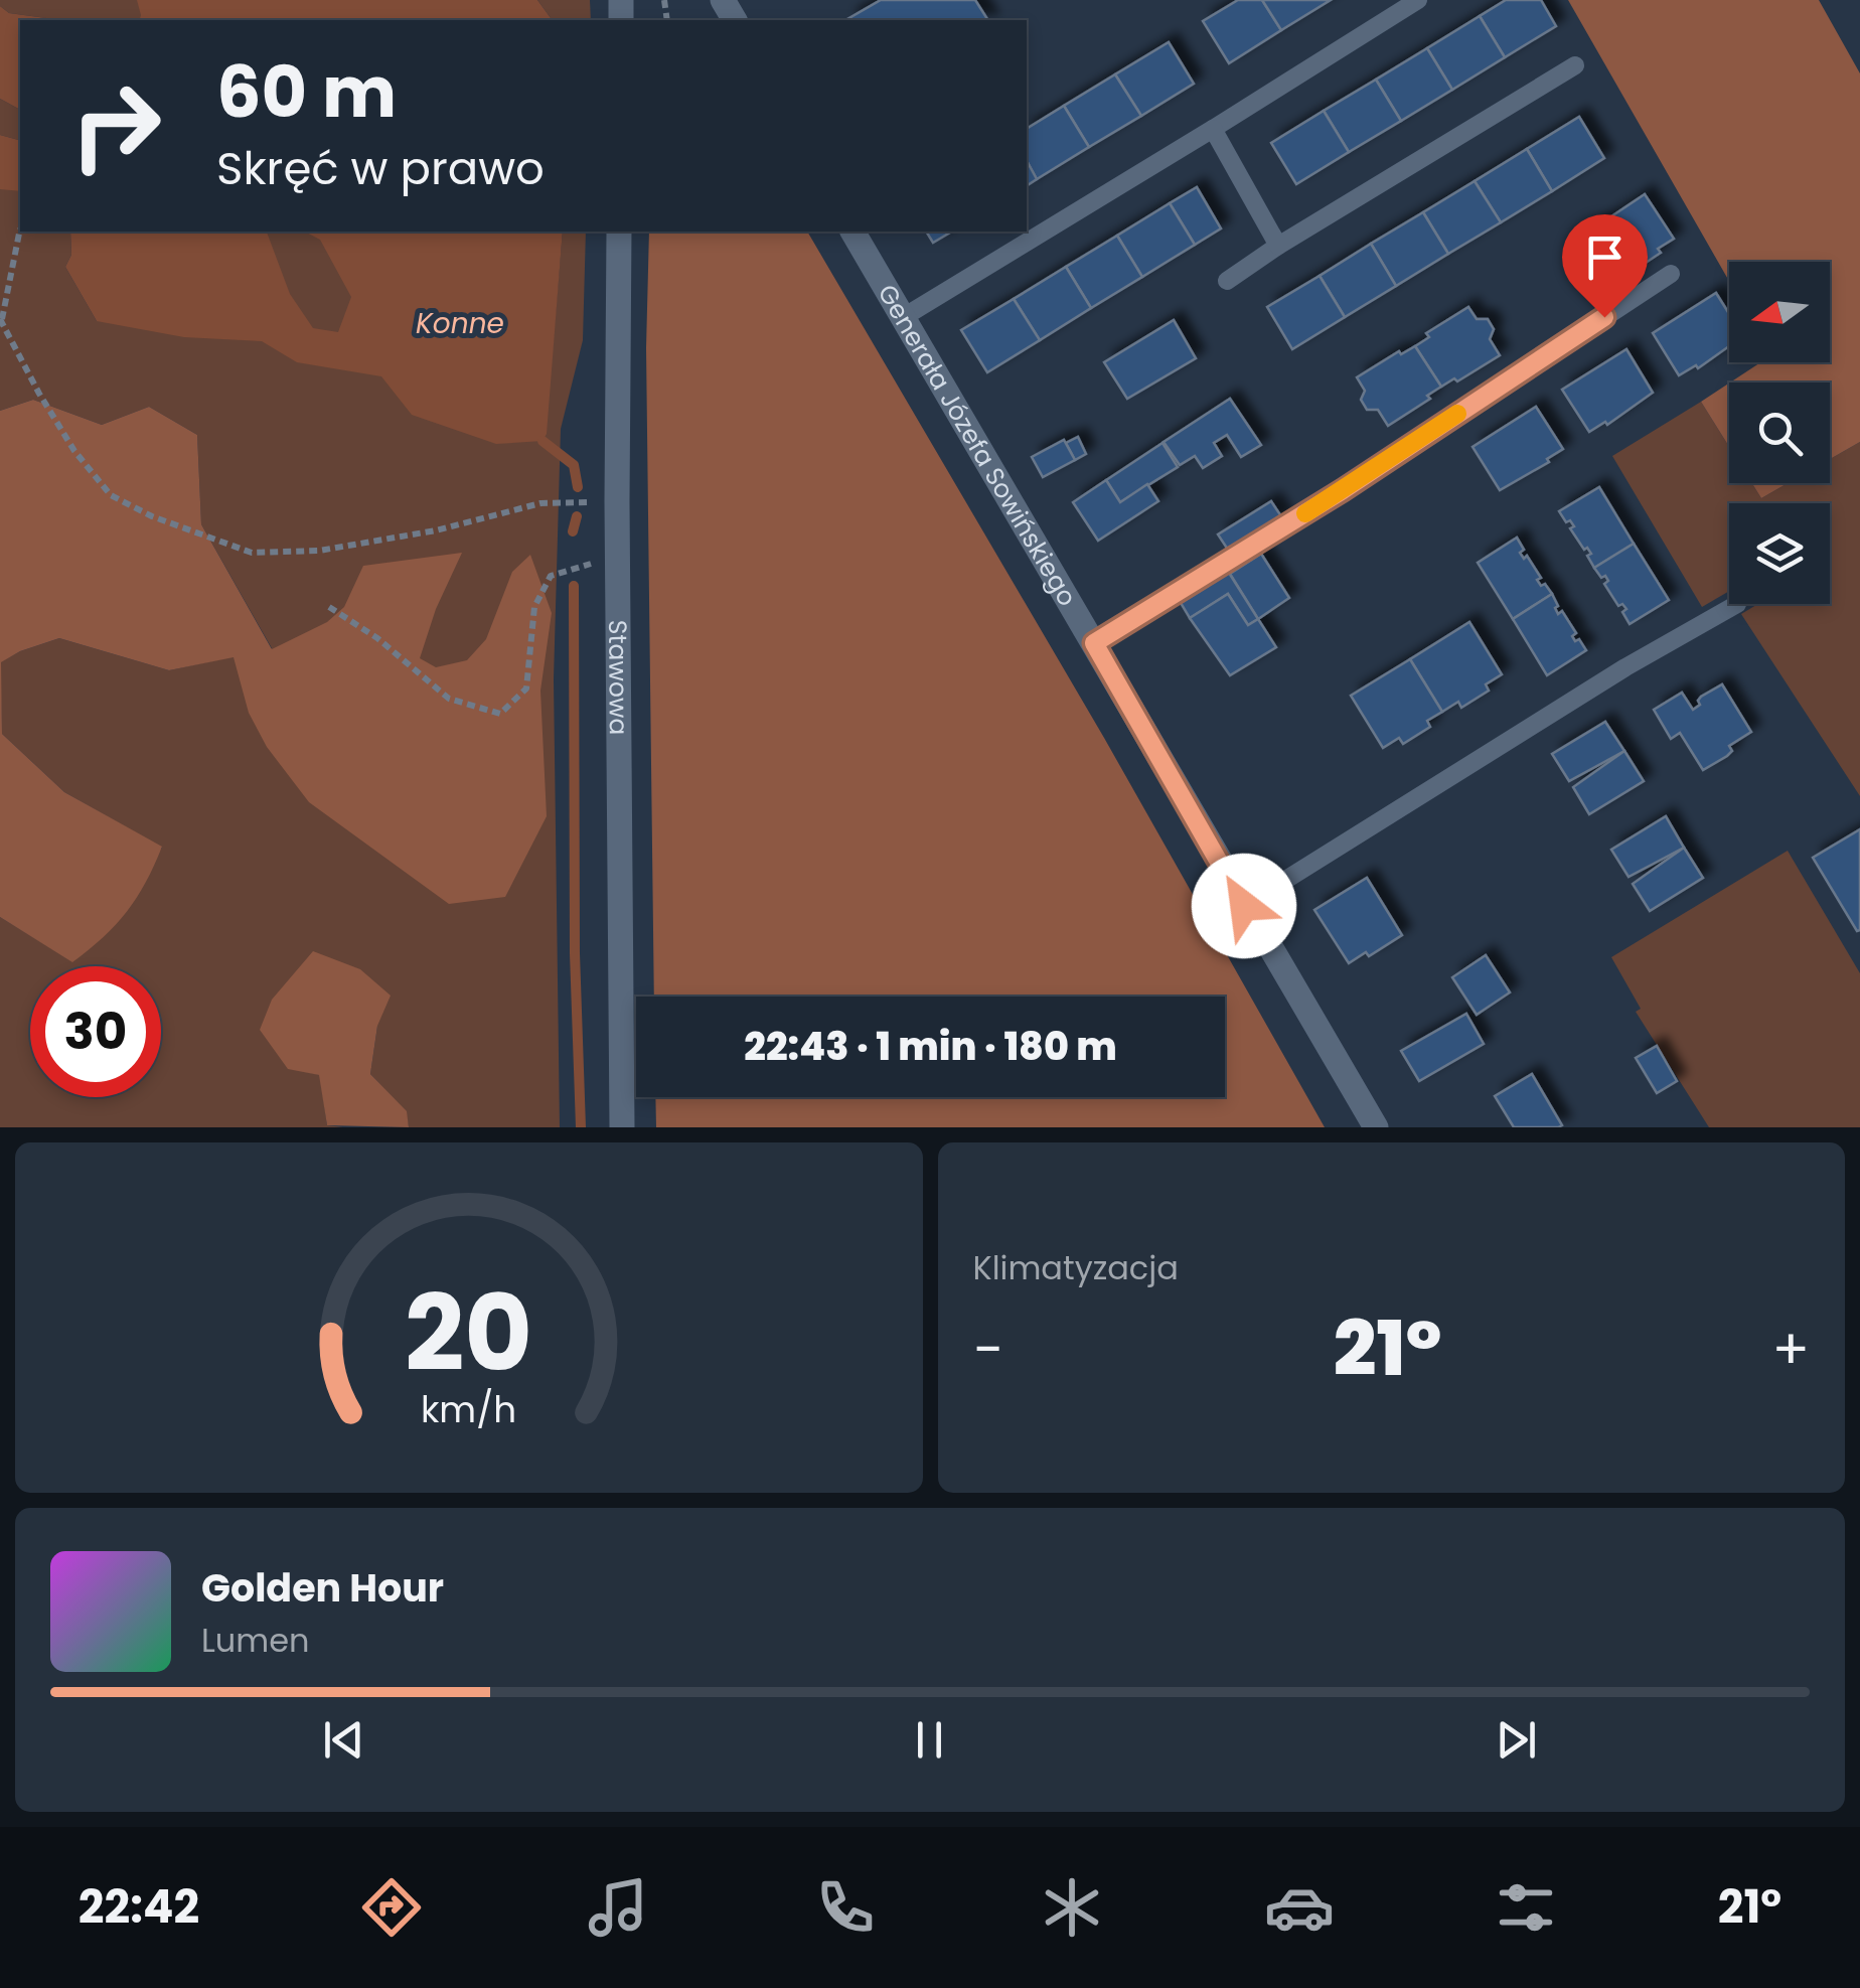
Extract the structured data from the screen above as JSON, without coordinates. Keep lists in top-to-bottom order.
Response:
{
  "streets": {
    "street": ["Generała Józefa Sowińskiego", "Stawowa"]
  },
  "water": ["Konne"],
  "north": "left",
  "page": {
    "turn": ["60 m", "Skręć w prawo"],
    "limit": "30",
    "trip": "22:43 · 1 min · 180 m",
    "tile": "Klimatyzacja",
    "heat": ["−", "21°", "+"],
    "song": ["Golden Hour", "Lumen"],
    "tabs": ["22:42", "21°"],
    "gauge": ["20", "km/h"]
  }
}
